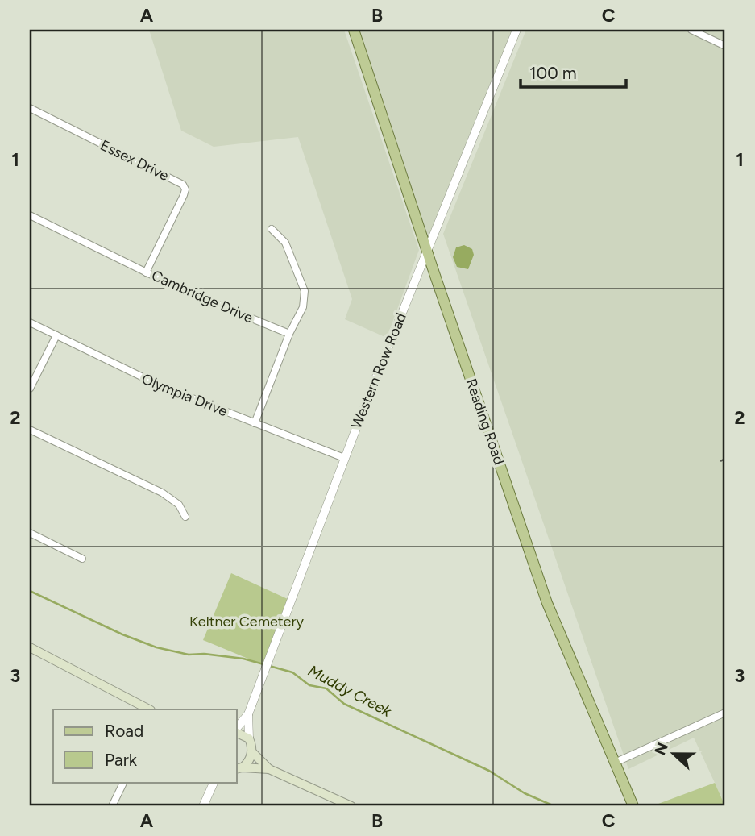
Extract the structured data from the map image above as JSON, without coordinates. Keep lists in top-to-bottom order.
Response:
{
  "streets": {
    "main road": ["Reading Road"],
    "street": [
      "Essex Drive",
      "Cambridge Drive",
      "Western Row Road",
      "Olympia Drive"
    ]
  },
  "crossings": [
    ["Essex Drive", "Cambridge Drive"],
    ["Western Row Road", "Olympia Drive"],
    ["Western Row Road", "Reading Road"]
  ],
  "water": ["Muddy Creek"],
  "parks": ["Keltner Cemetery"],
  "legend": ["Road", "Park"],
  "scale_bar": "100 m",
  "north": "left",
  "grid": {
    "columns": ["A", "B", "C"],
    "rows": ["1", "2", "3"]
  }
}
